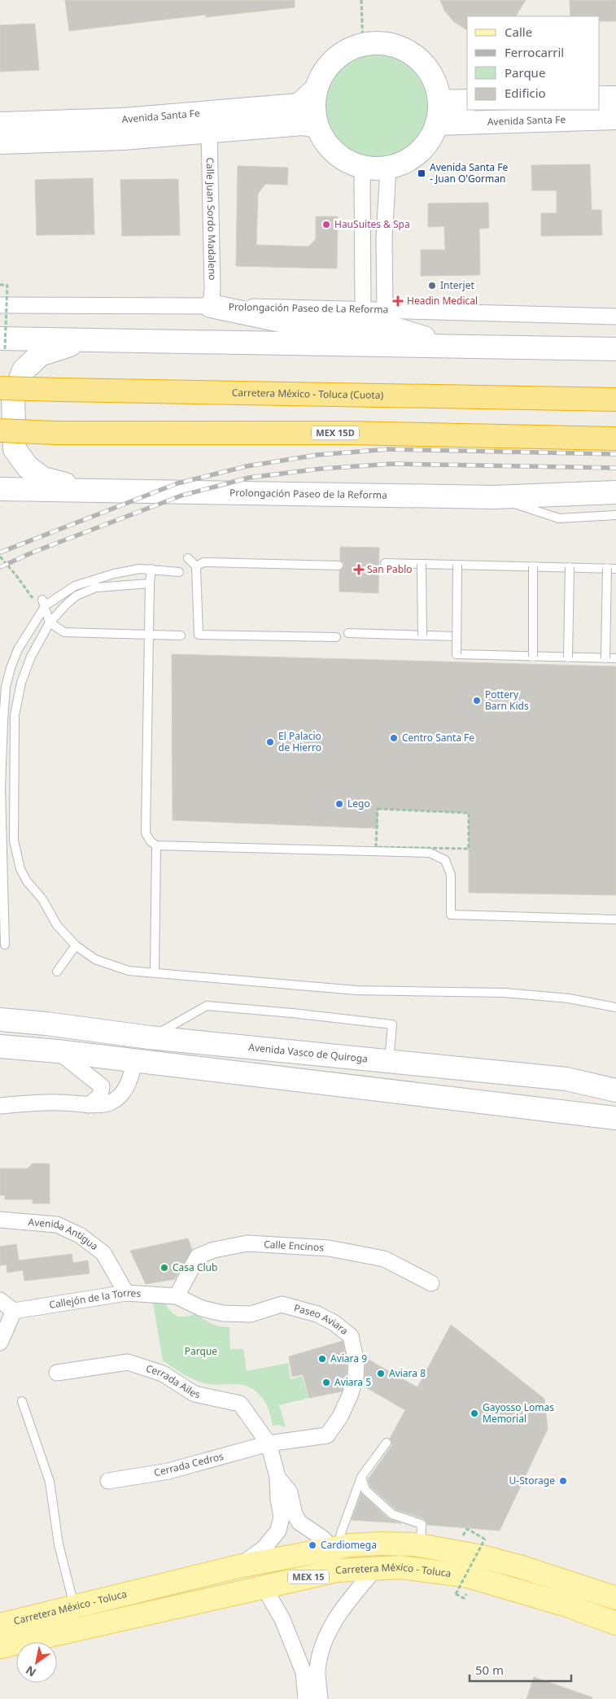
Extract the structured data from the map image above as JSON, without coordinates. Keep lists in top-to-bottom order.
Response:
{
  "streets": {
    "highway": ["Carretera México - Toluca (Cuota)", "MEX 15D"],
    "main road": [
      "Avenida Santa Fe",
      "Prolongación Paseo de la Reforma",
      "Avenida Vasco de Quiroga",
      "Carretera México - Toluca",
      "MEX 15"
    ],
    "street": [
      "Calle Juan Sordo Madaleno",
      "Prolongación Paseo de La Reforma",
      "Avenida Antigua",
      "Calle Encinos",
      "Callejón de la Torres",
      "Paseo Aviara",
      "Cerrada Ailes",
      "Cerrada Cedros"
    ]
  },
  "crossings": [
    ["Avenida Santa Fe", "Calle Juan Sordo Madaleno"],
    ["Calle Juan Sordo Madaleno", "Prolongación Paseo de La Reforma"],
    ["Avenida Antigua", "Callejón de la Torres"],
    ["Calle Encinos", "Callejón de la Torres"],
    ["Calle Encinos", "Paseo Aviara"],
    ["Callejón de la Torres", "Paseo Aviara"],
    ["Paseo Aviara", "Cerrada Ailes"],
    ["Paseo Aviara", "Cerrada Cedros"],
    ["Cerrada Ailes", "Cerrada Cedros"]
  ],
  "parks": ["Parque"],
  "places": {
    "transit": ["Avenida Santa Fe - Juan O'Gorman"],
    "other": [
      "HauSuites & Spa",
      "Interjet",
      "Pottery Barn Kids",
      "Centro Santa Fe",
      "El Palacio de Hierro",
      "Lego",
      "Casa Club",
      "Aviara 9",
      "Aviara 8",
      "Aviara 5",
      "Gayosso Lomas Memorial",
      "U-Storage",
      "Cardiomega"
    ],
    "health": ["Headin Medical", "San Pablo"]
  },
  "legend": [
    "Calle",
    "Ferrocarril",
    "Parque",
    "Edificio"
  ],
  "scale_bar": "50 m",
  "north": "bottom left"
}
